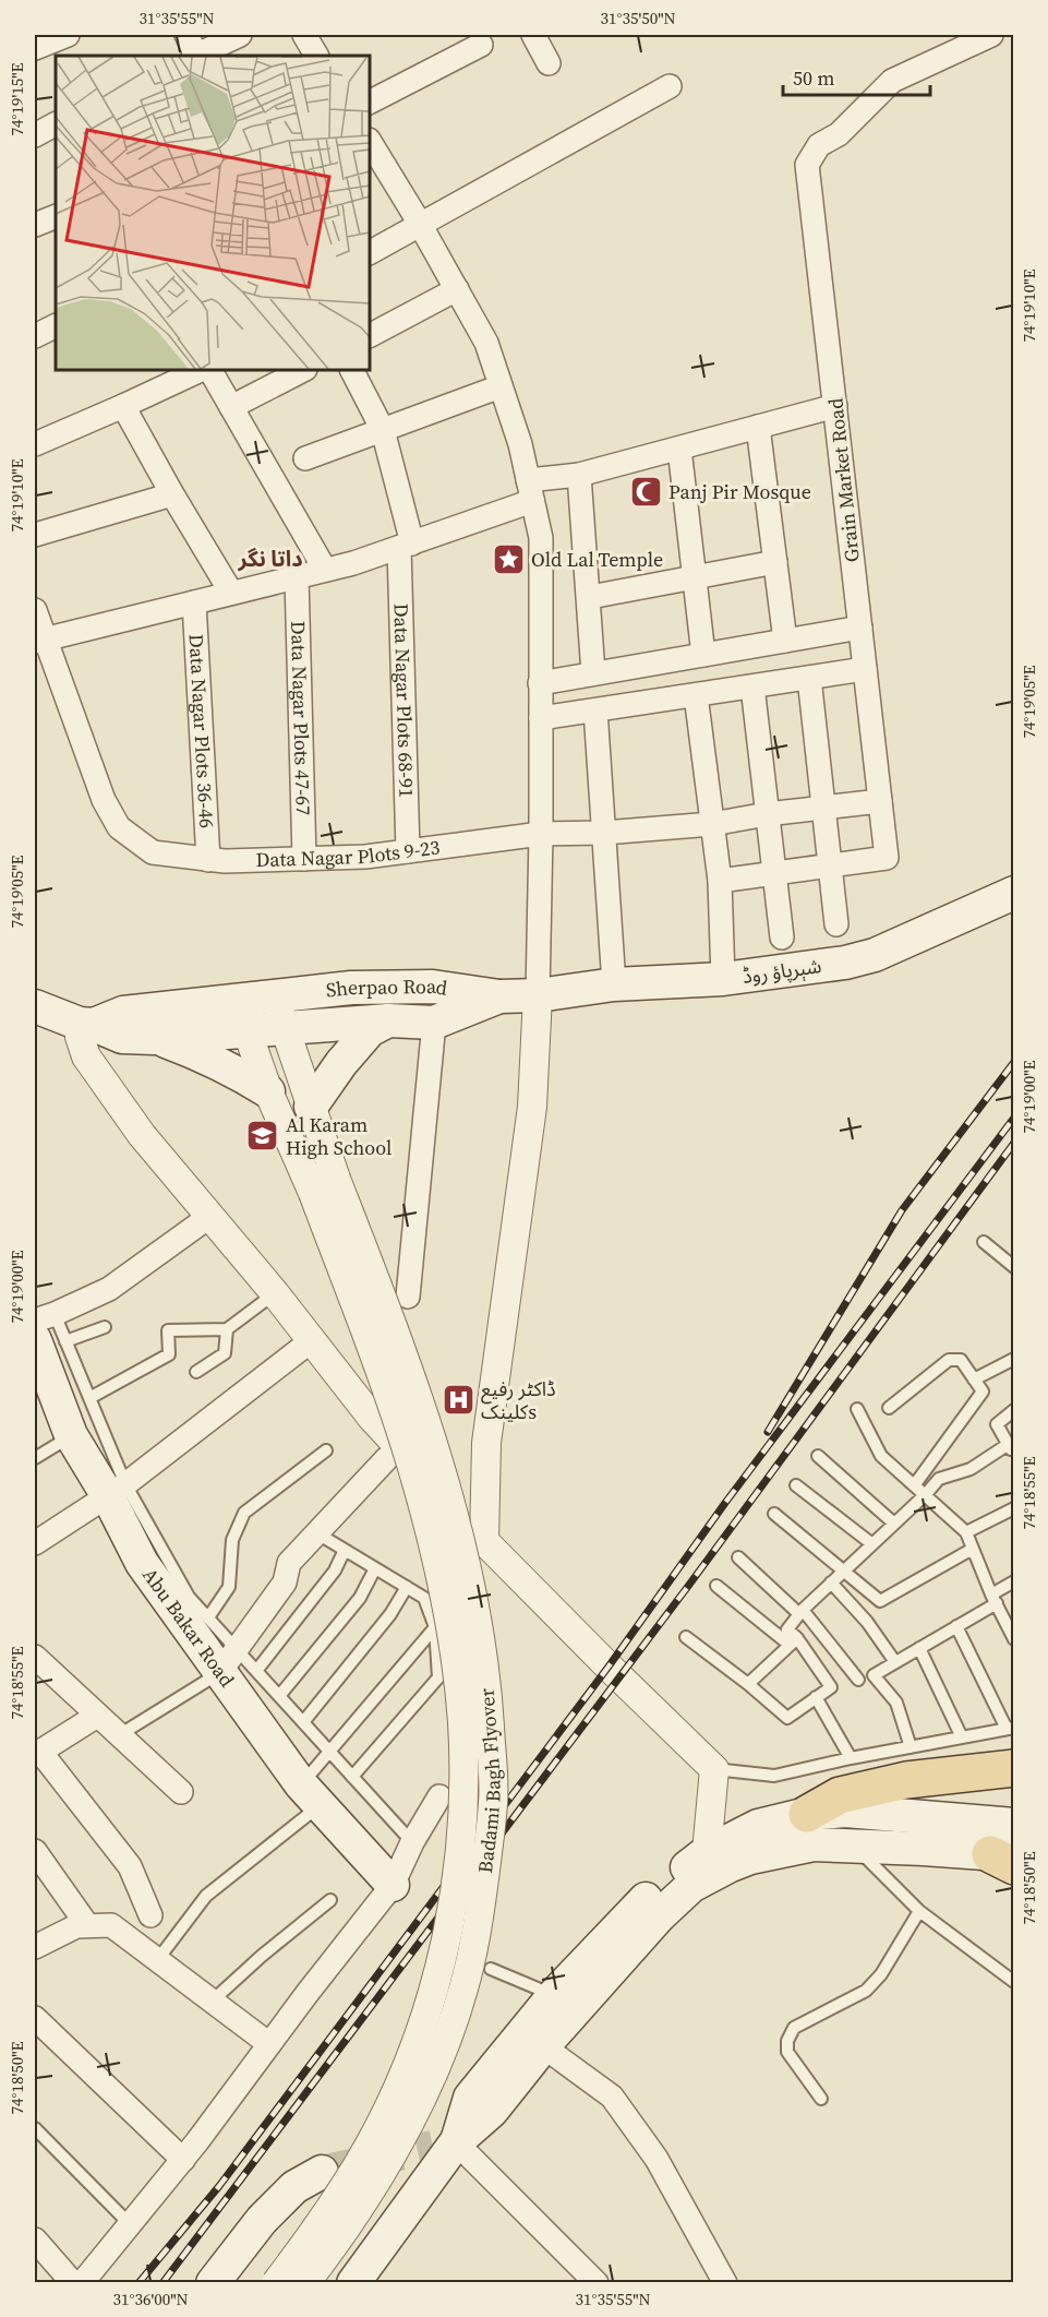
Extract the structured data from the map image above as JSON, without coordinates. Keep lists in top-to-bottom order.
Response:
{
  "streets": {
    "main road": ["شېرپاؤ روڈ", "Sherpao Road", "Abu Bakar Road"],
    "street": [
      "Grain Market Road",
      "Data Nagar Plots 68-91",
      "Data Nagar Plots 47-67",
      "Data Nagar Plots 36-46",
      "Data Nagar Plots 9-23",
      "Badami Bagh Flyover"
    ]
  },
  "crossings": [
    ["Grain Market Road", "Data Nagar Plots 9-23"],
    ["Data Nagar Plots 68-91", "Data Nagar Plots 9-23"],
    ["Data Nagar Plots 47-67", "Data Nagar Plots 9-23"],
    ["Data Nagar Plots 36-46", "Data Nagar Plots 9-23"],
    ["شېرپاؤ روڈ", "Sherpao Road"]
  ],
  "districts": ["داتا نگر"],
  "places": {
    "mosque": ["Panj Pir Mosque"],
    "place": ["Old Lal Temple"],
    "school or university": ["Al Karam High School"],
    "hospital": ["ڈاکٹر رفیع کلینکs"]
  },
  "scale_bar": "50 m",
  "coordinates": [
    "31°35'55\"N",
    "31°35'50\"N",
    "74°19'15\"E",
    "74°19'10\"E",
    "74°19'05\"E",
    "74°19'00\"E",
    "74°18'55\"E",
    "74°18'50\"E",
    "31°36'00\"N"
  ]
}
